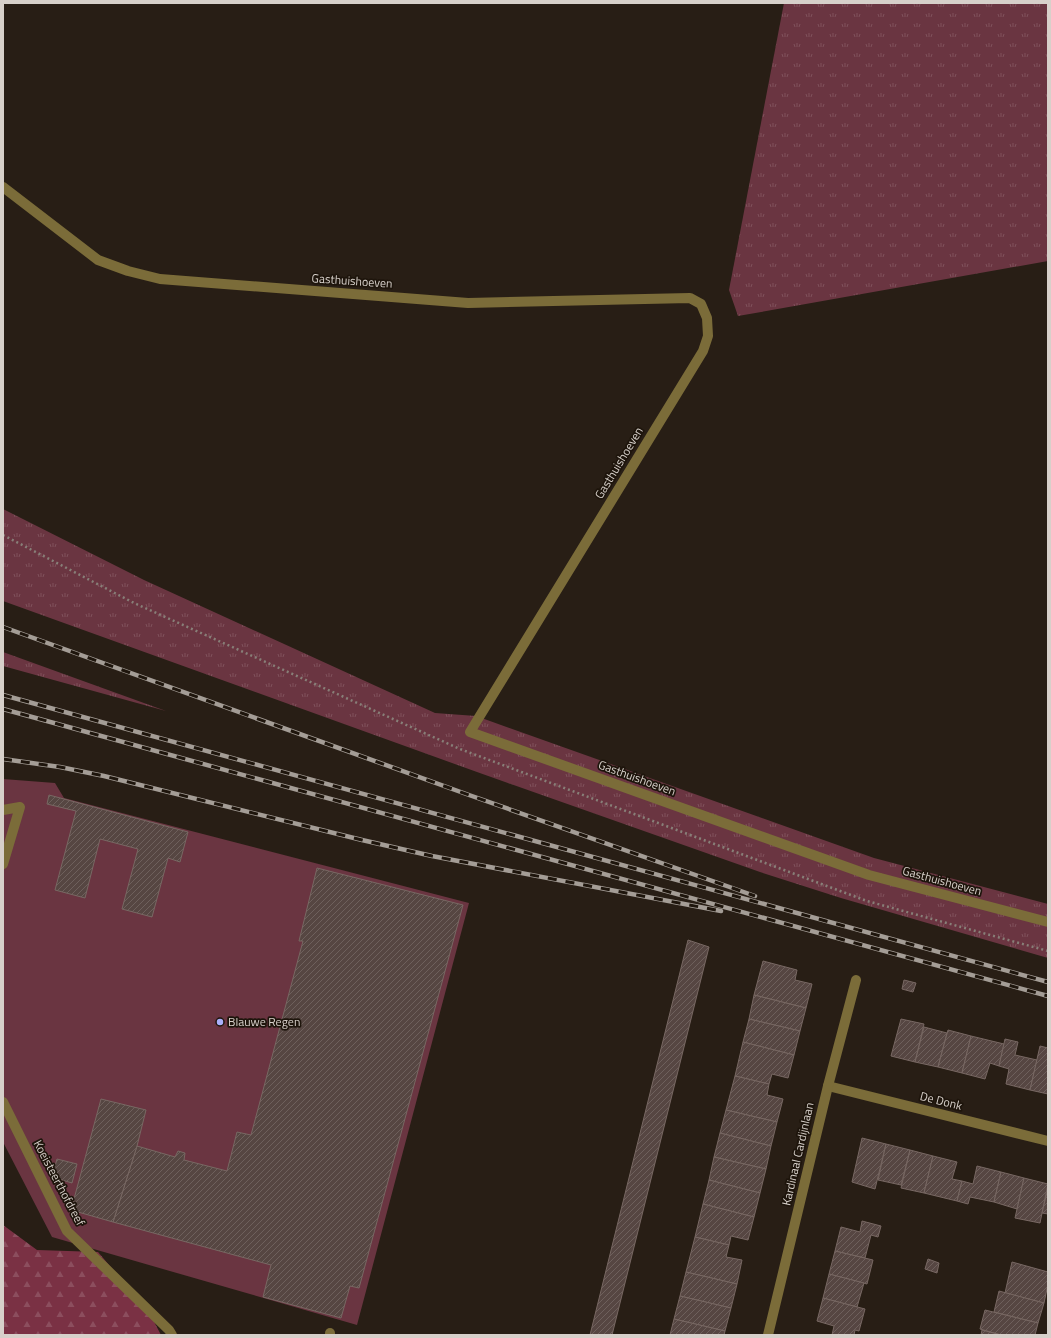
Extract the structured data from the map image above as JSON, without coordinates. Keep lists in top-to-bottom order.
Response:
{
  "streets": {
    "street": [
      "Gasthuishoeven",
      "De Donk",
      "Kardinaal Cardijnlaan",
      "Koeisteerthofdreef"
    ]
  },
  "crossings": [
    ["De Donk", "Kardinaal Cardijnlaan"]
  ],
  "places": ["Blauwe Regen"]
}
